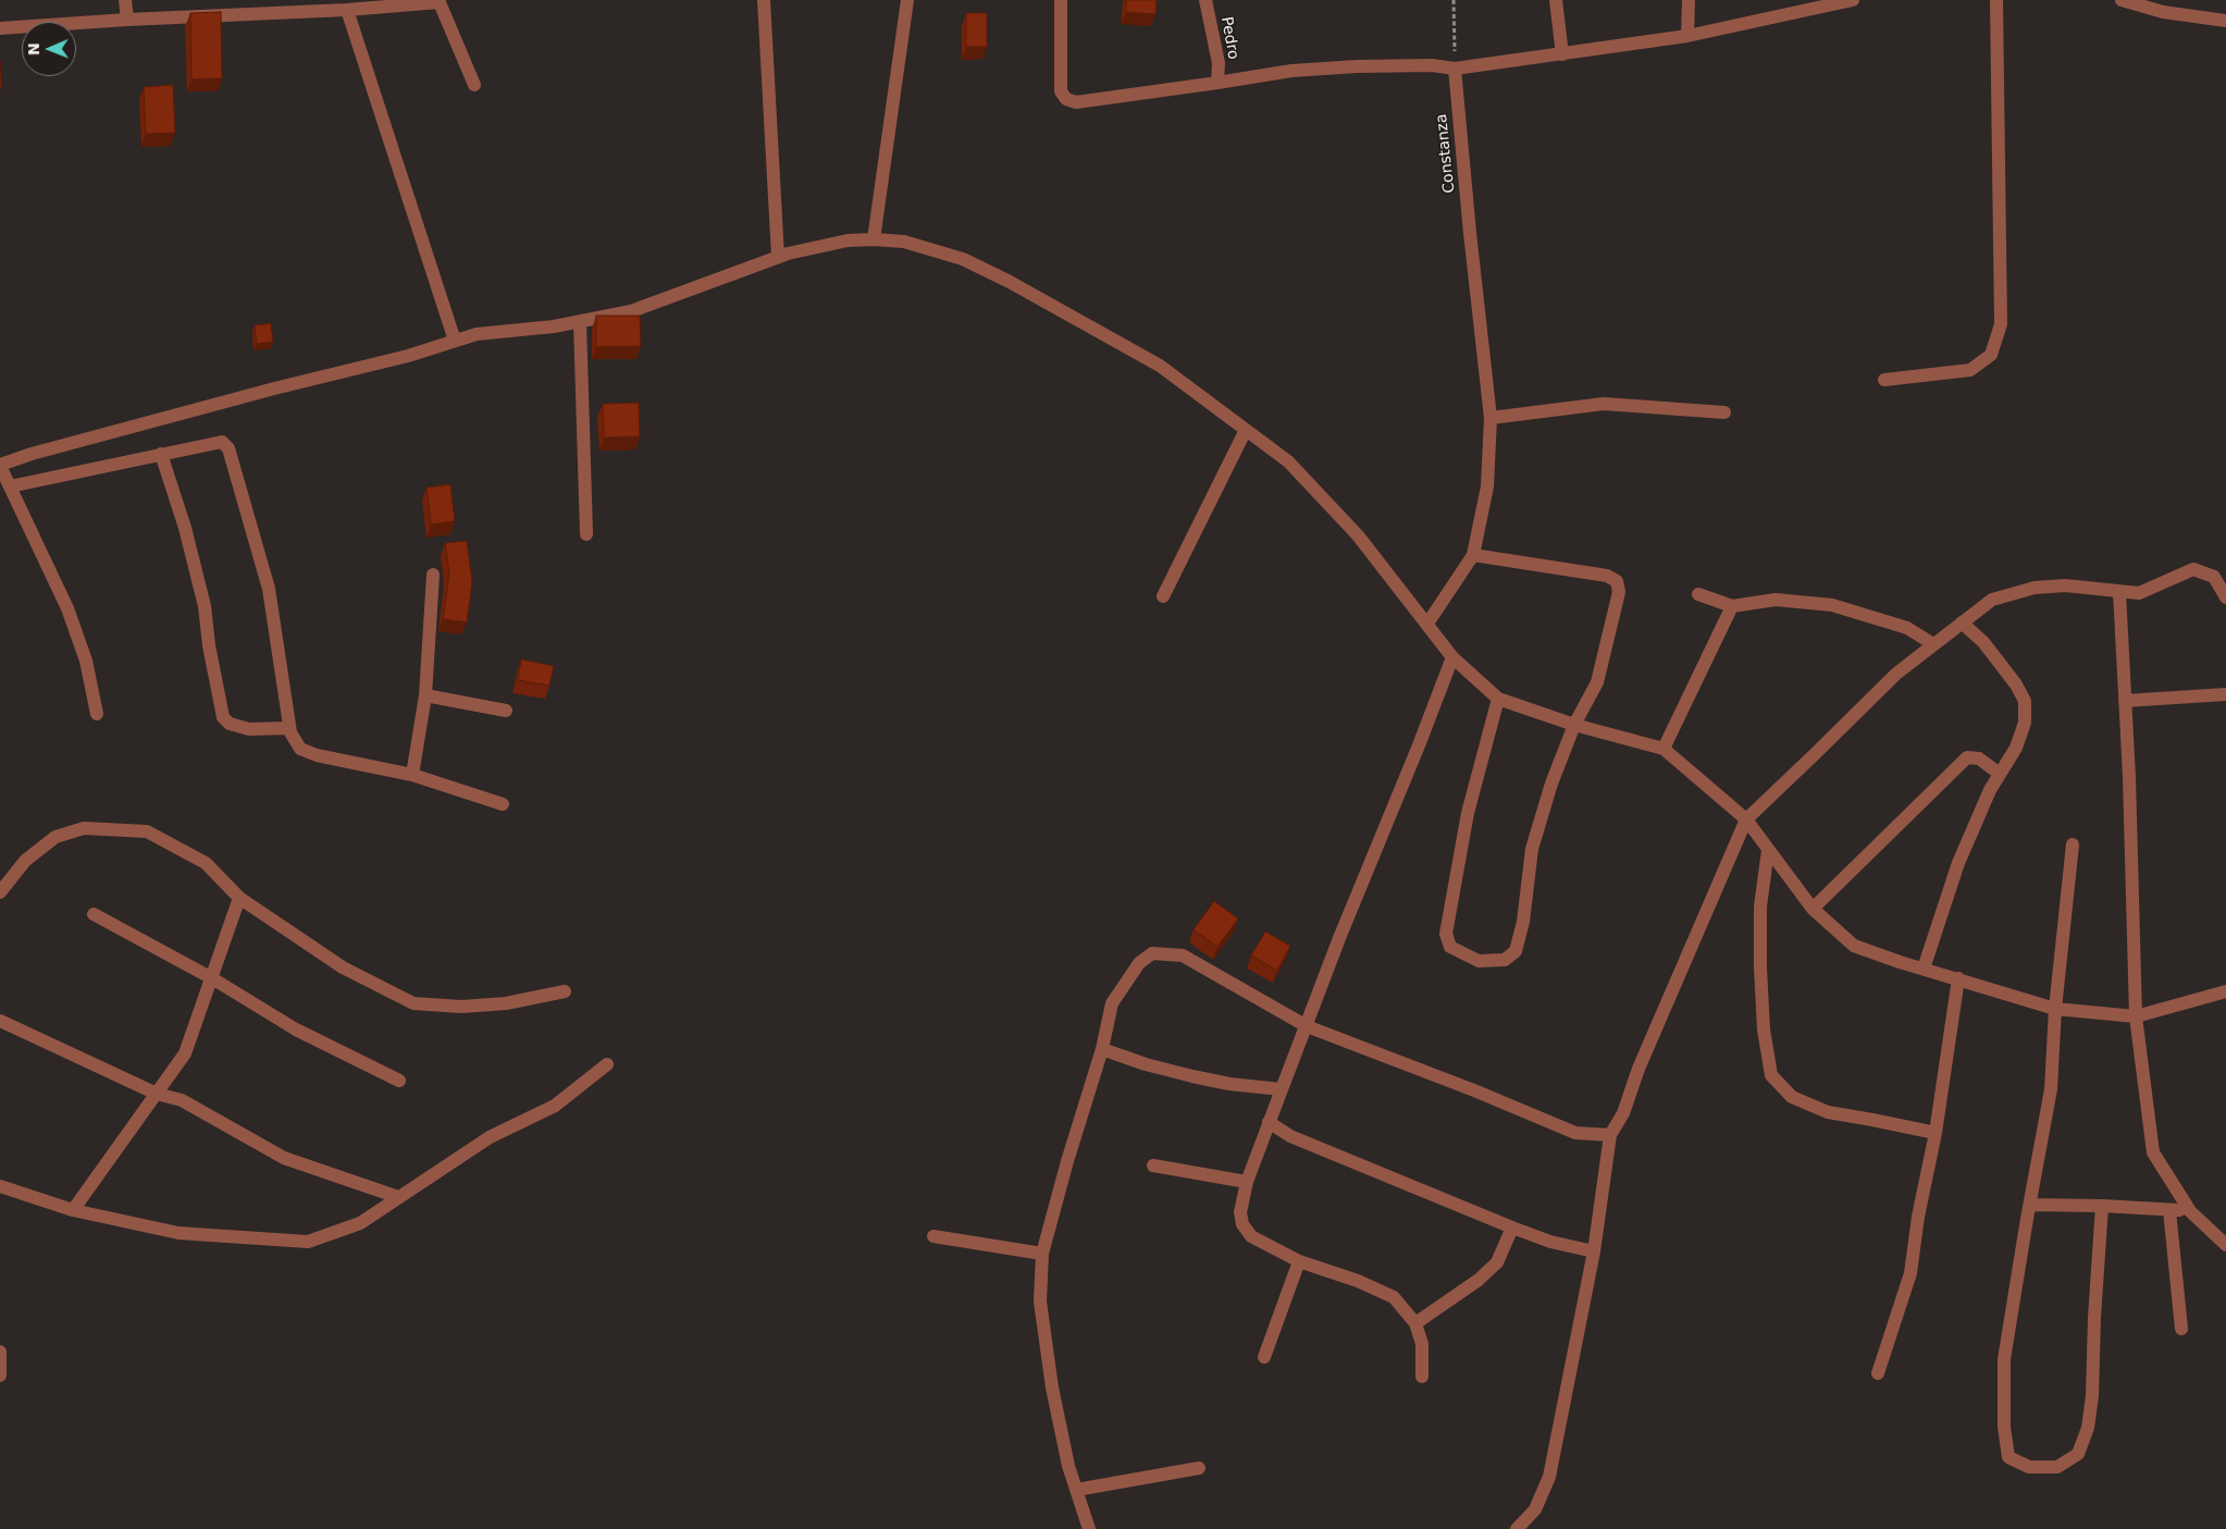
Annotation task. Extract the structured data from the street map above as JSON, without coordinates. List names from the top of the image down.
{
  "streets": {
    "street": ["Pedro", "Constanza"]
  },
  "north": "left"
}
